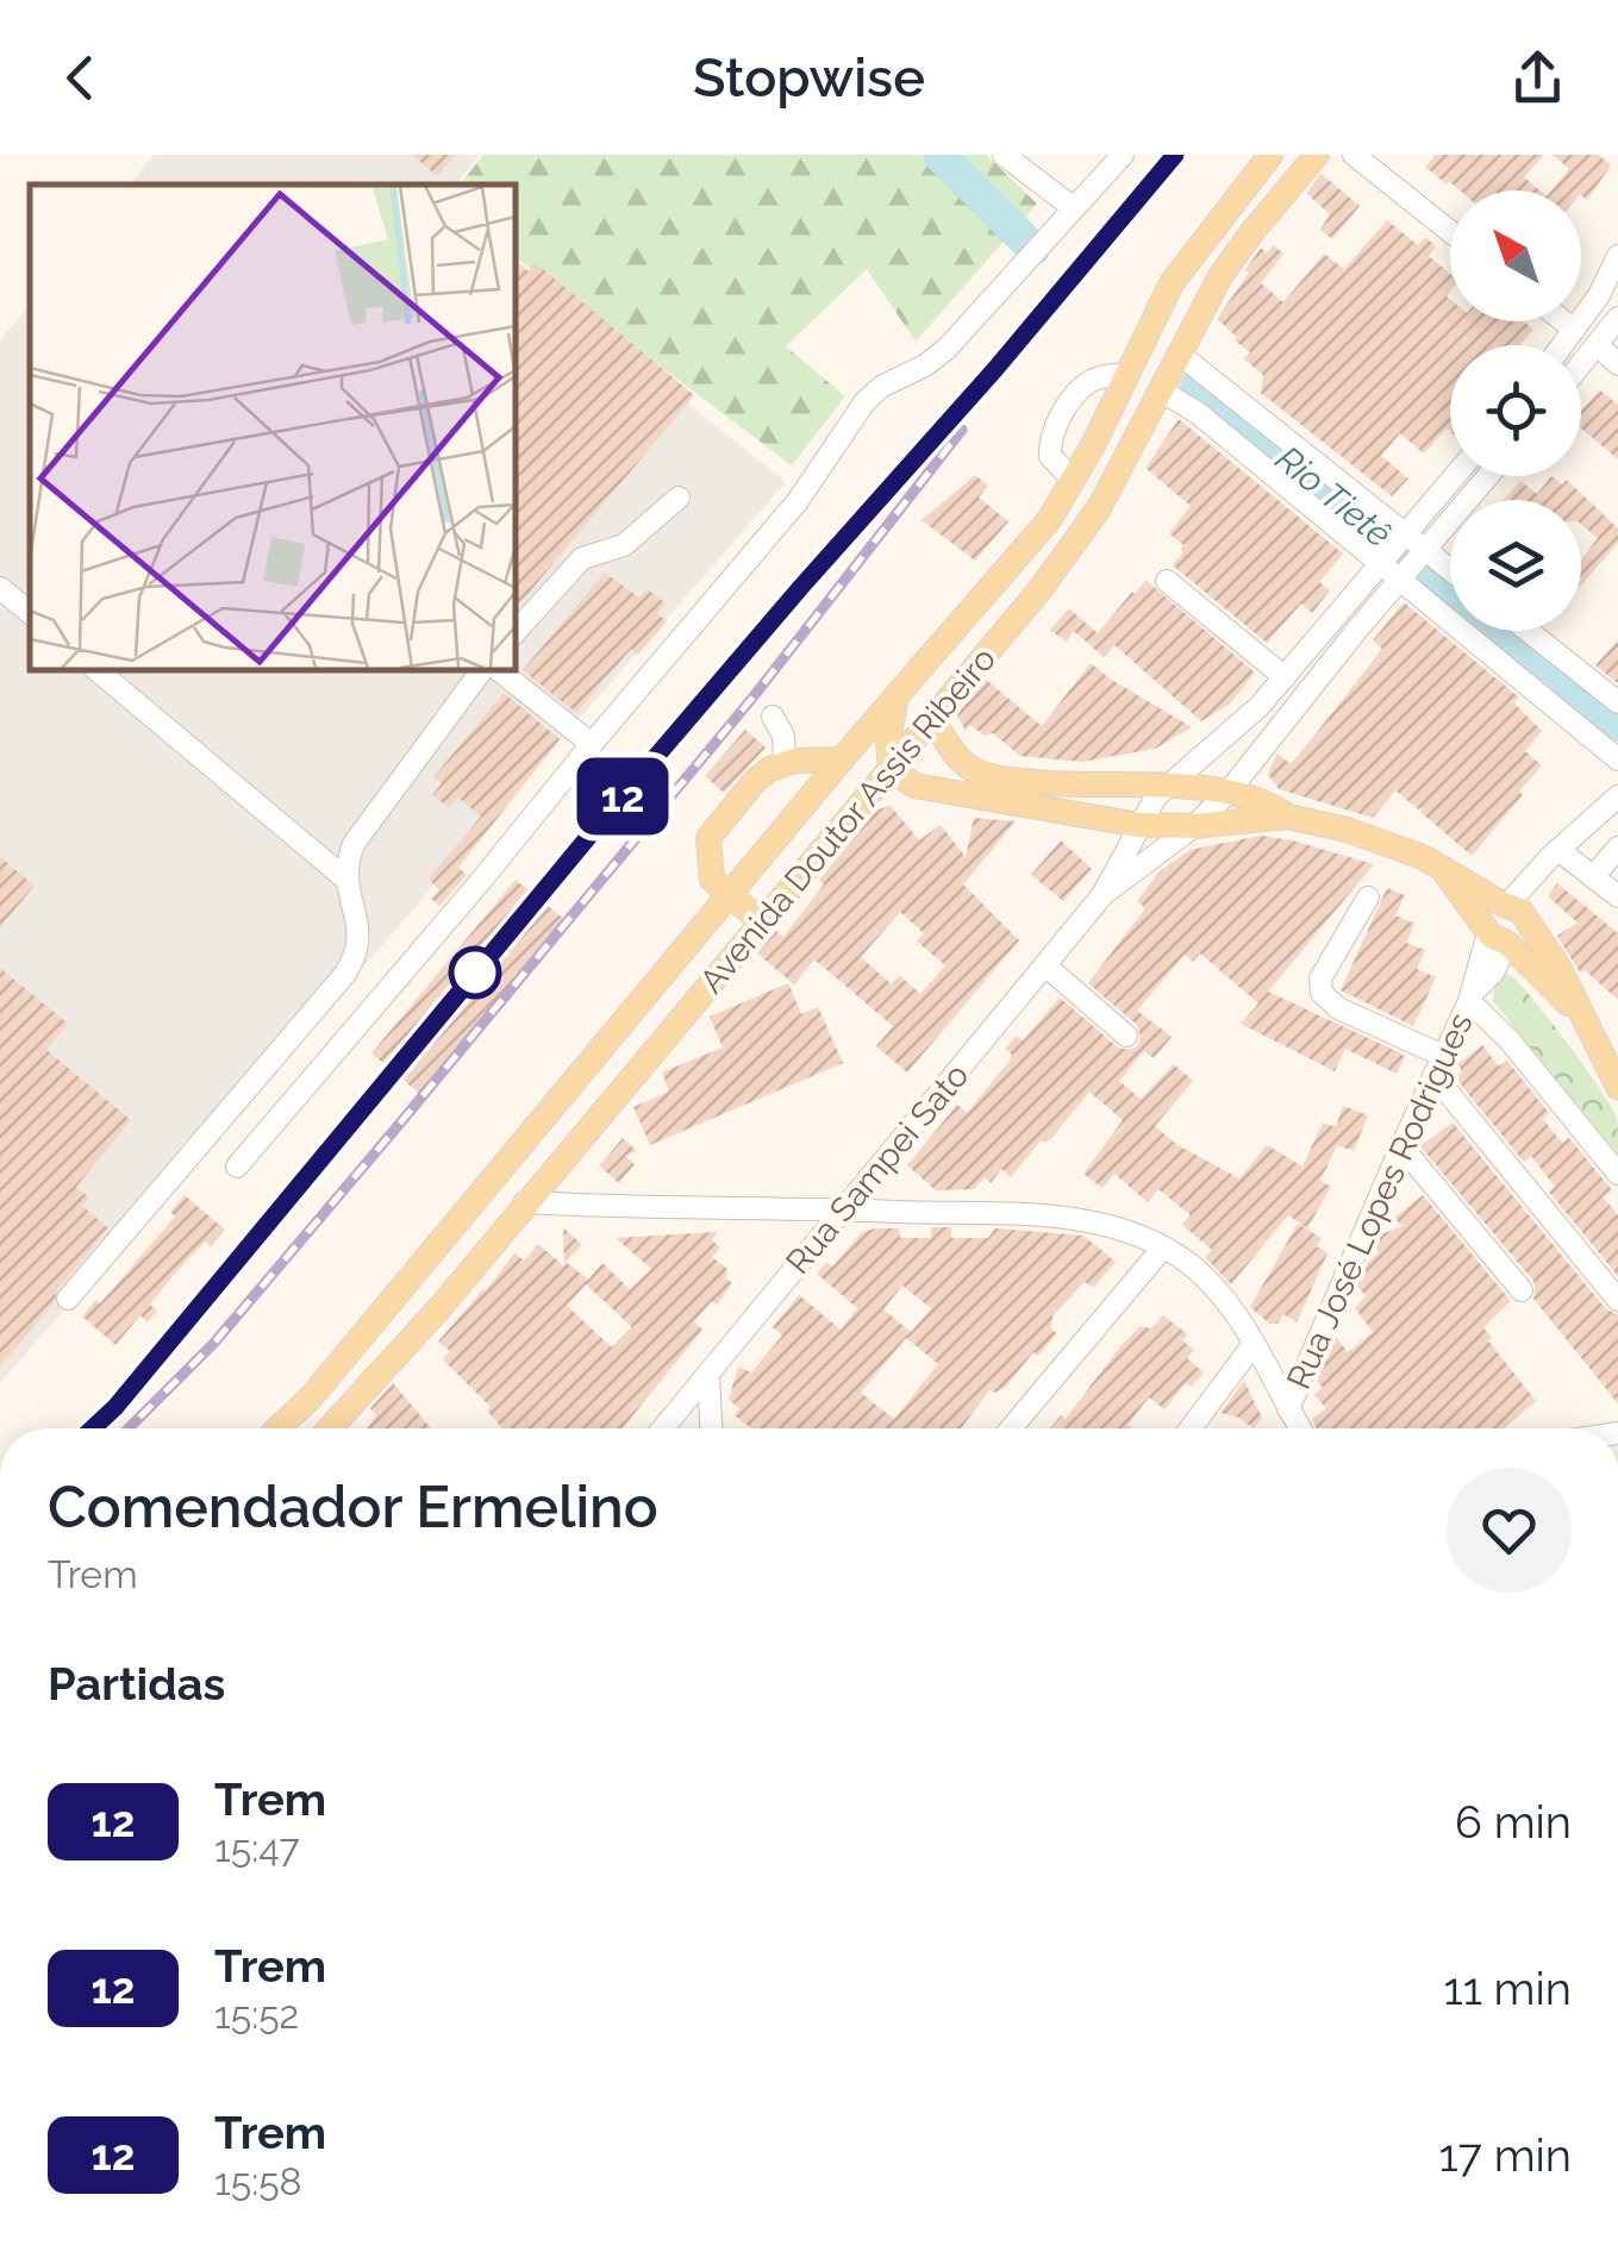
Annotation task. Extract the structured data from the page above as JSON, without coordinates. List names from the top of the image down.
{
  "streets": {
    "main road": ["Avenida Doutor Assis Ribeiro"],
    "street": ["Rua Sampei Sato", "Rua José Lopes Rodrigues"]
  },
  "water": ["Rio Tietê"],
  "north": "top left",
  "page": {
    "header": "Stopwise",
    "on_map": "12",
    "heading": [
      ["Comendador Ermelino", "Trem"],
      "Partidas"
    ],
    "list": [
      {
        "mark": "12",
        "name": "Trem",
        "note": "15:47",
        "value": "6 min"
      },
      {
        "mark": "12",
        "name": "Trem",
        "note": "15:52",
        "value": "11 min"
      },
      {
        "mark": "12",
        "name": "Trem",
        "note": "15:58",
        "value": "17 min"
      }
    ]
  }
}
